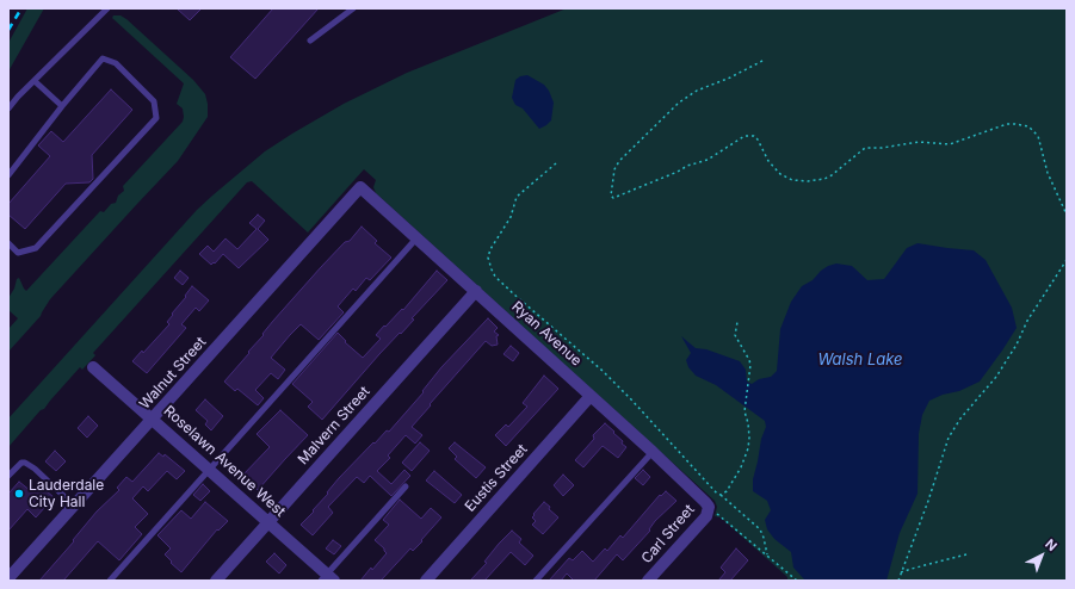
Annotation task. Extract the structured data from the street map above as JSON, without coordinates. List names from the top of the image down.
{
  "streets": {
    "street": [
      "Ryan Avenue",
      "Walnut Street",
      "Malvern Street",
      "Roselawn Avenue West",
      "Eustis Street",
      "Carl Street"
    ]
  },
  "crossings": [
    ["Ryan Avenue", "Walnut Street"],
    ["Ryan Avenue", "Malvern Street"],
    ["Ryan Avenue", "Eustis Street"],
    ["Ryan Avenue", "Carl Street"],
    ["Walnut Street", "Roselawn Avenue West"],
    ["Malvern Street", "Roselawn Avenue West"]
  ],
  "water": ["Walsh Lake"],
  "places": ["Lauderdale City Hall"],
  "north": "top right"
}
